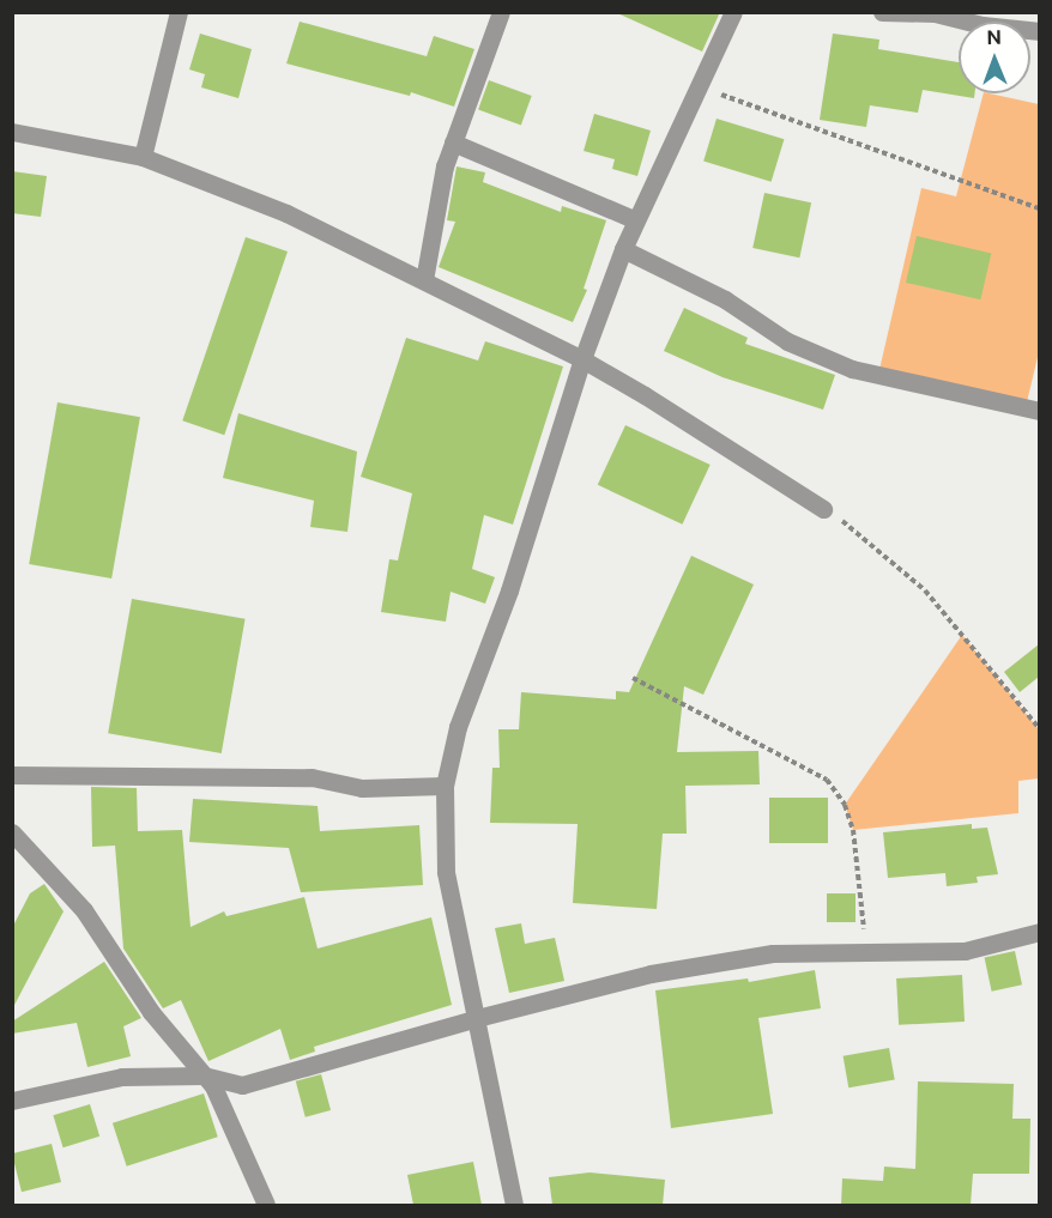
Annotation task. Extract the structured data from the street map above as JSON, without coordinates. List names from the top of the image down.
{
  "north": "top"
}
